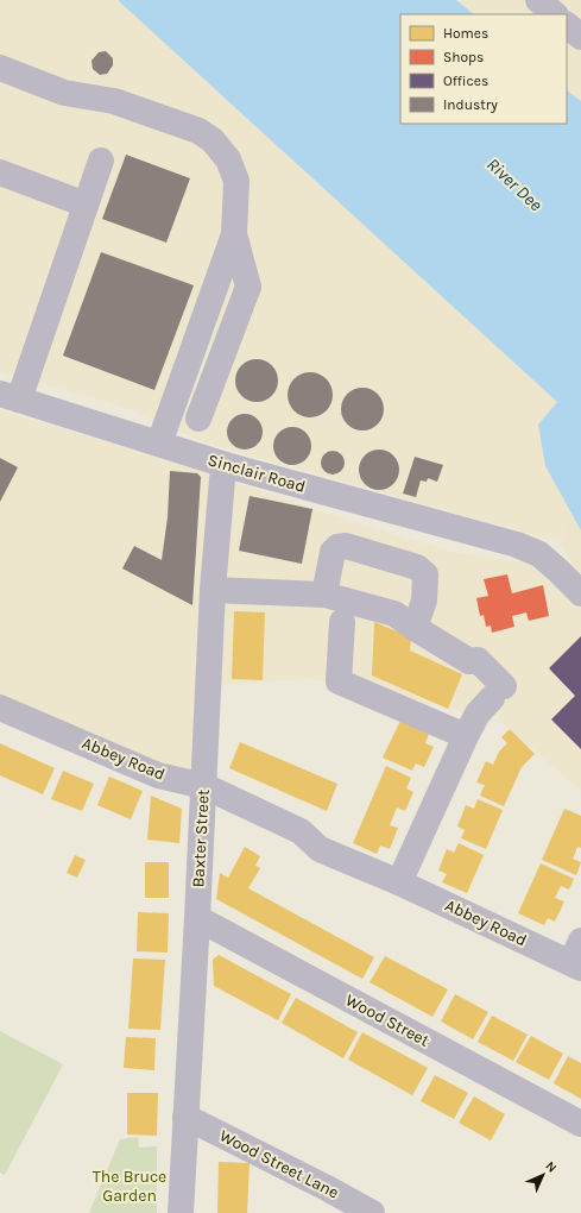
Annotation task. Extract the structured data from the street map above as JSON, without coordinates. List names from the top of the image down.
{
  "streets": {
    "street": [
      "Sinclair Road",
      "Abbey Road",
      "Baxter Street",
      "Wood Street",
      "Wood Street Lane"
    ]
  },
  "crossings": [
    ["Sinclair Road", "Baxter Street"],
    ["Abbey Road", "Baxter Street"],
    ["Baxter Street", "Wood Street"],
    ["Baxter Street", "Wood Street Lane"]
  ],
  "water": ["River Dee"],
  "parks": ["The Bruce Garden"],
  "legend": [
    "Homes",
    "Shops",
    "Offices",
    "Industry"
  ],
  "north": "top right"
}
